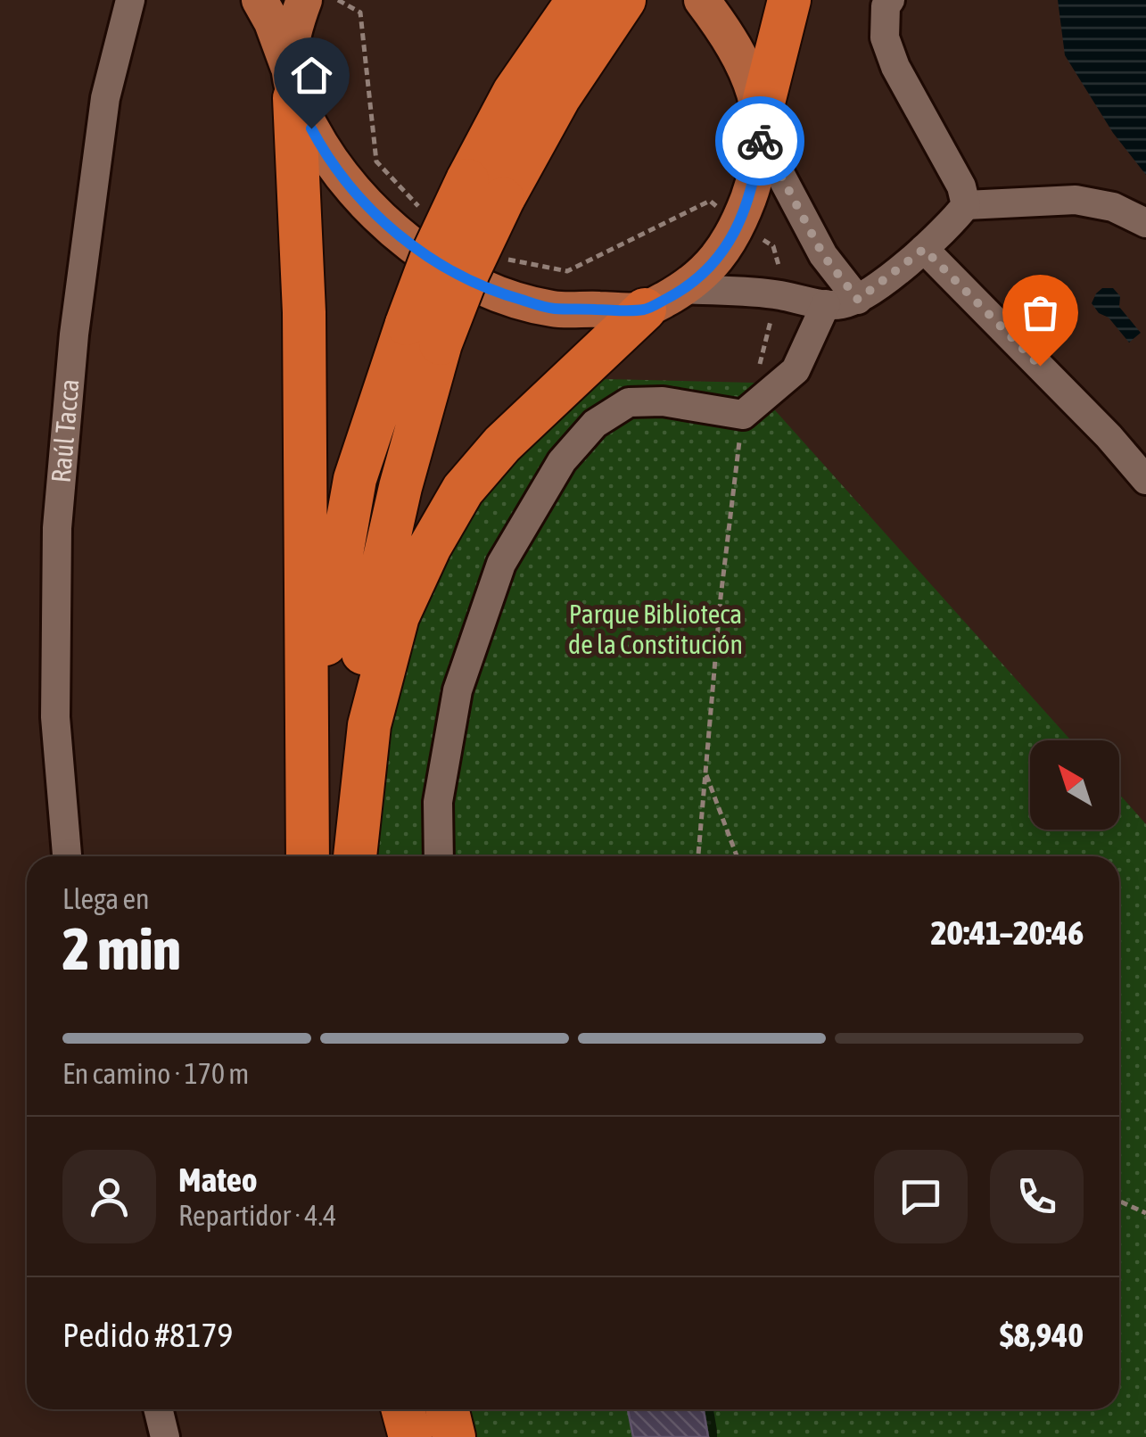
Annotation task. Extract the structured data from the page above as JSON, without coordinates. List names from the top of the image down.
{
  "streets": {
    "street": ["Raúl Tacca"]
  },
  "parks": ["Parque Biblioteca de la Constitución"],
  "north": "top left",
  "page": {
    "heading": ["2 min", "Llega en", "20:41–20:46"],
    "panel": [
      "Mateo",
      "Repartidor · 4.4",
      "Pedido #8179",
      "$8,940"
    ],
    "bar": "En camino · 170 m"
  }
}
